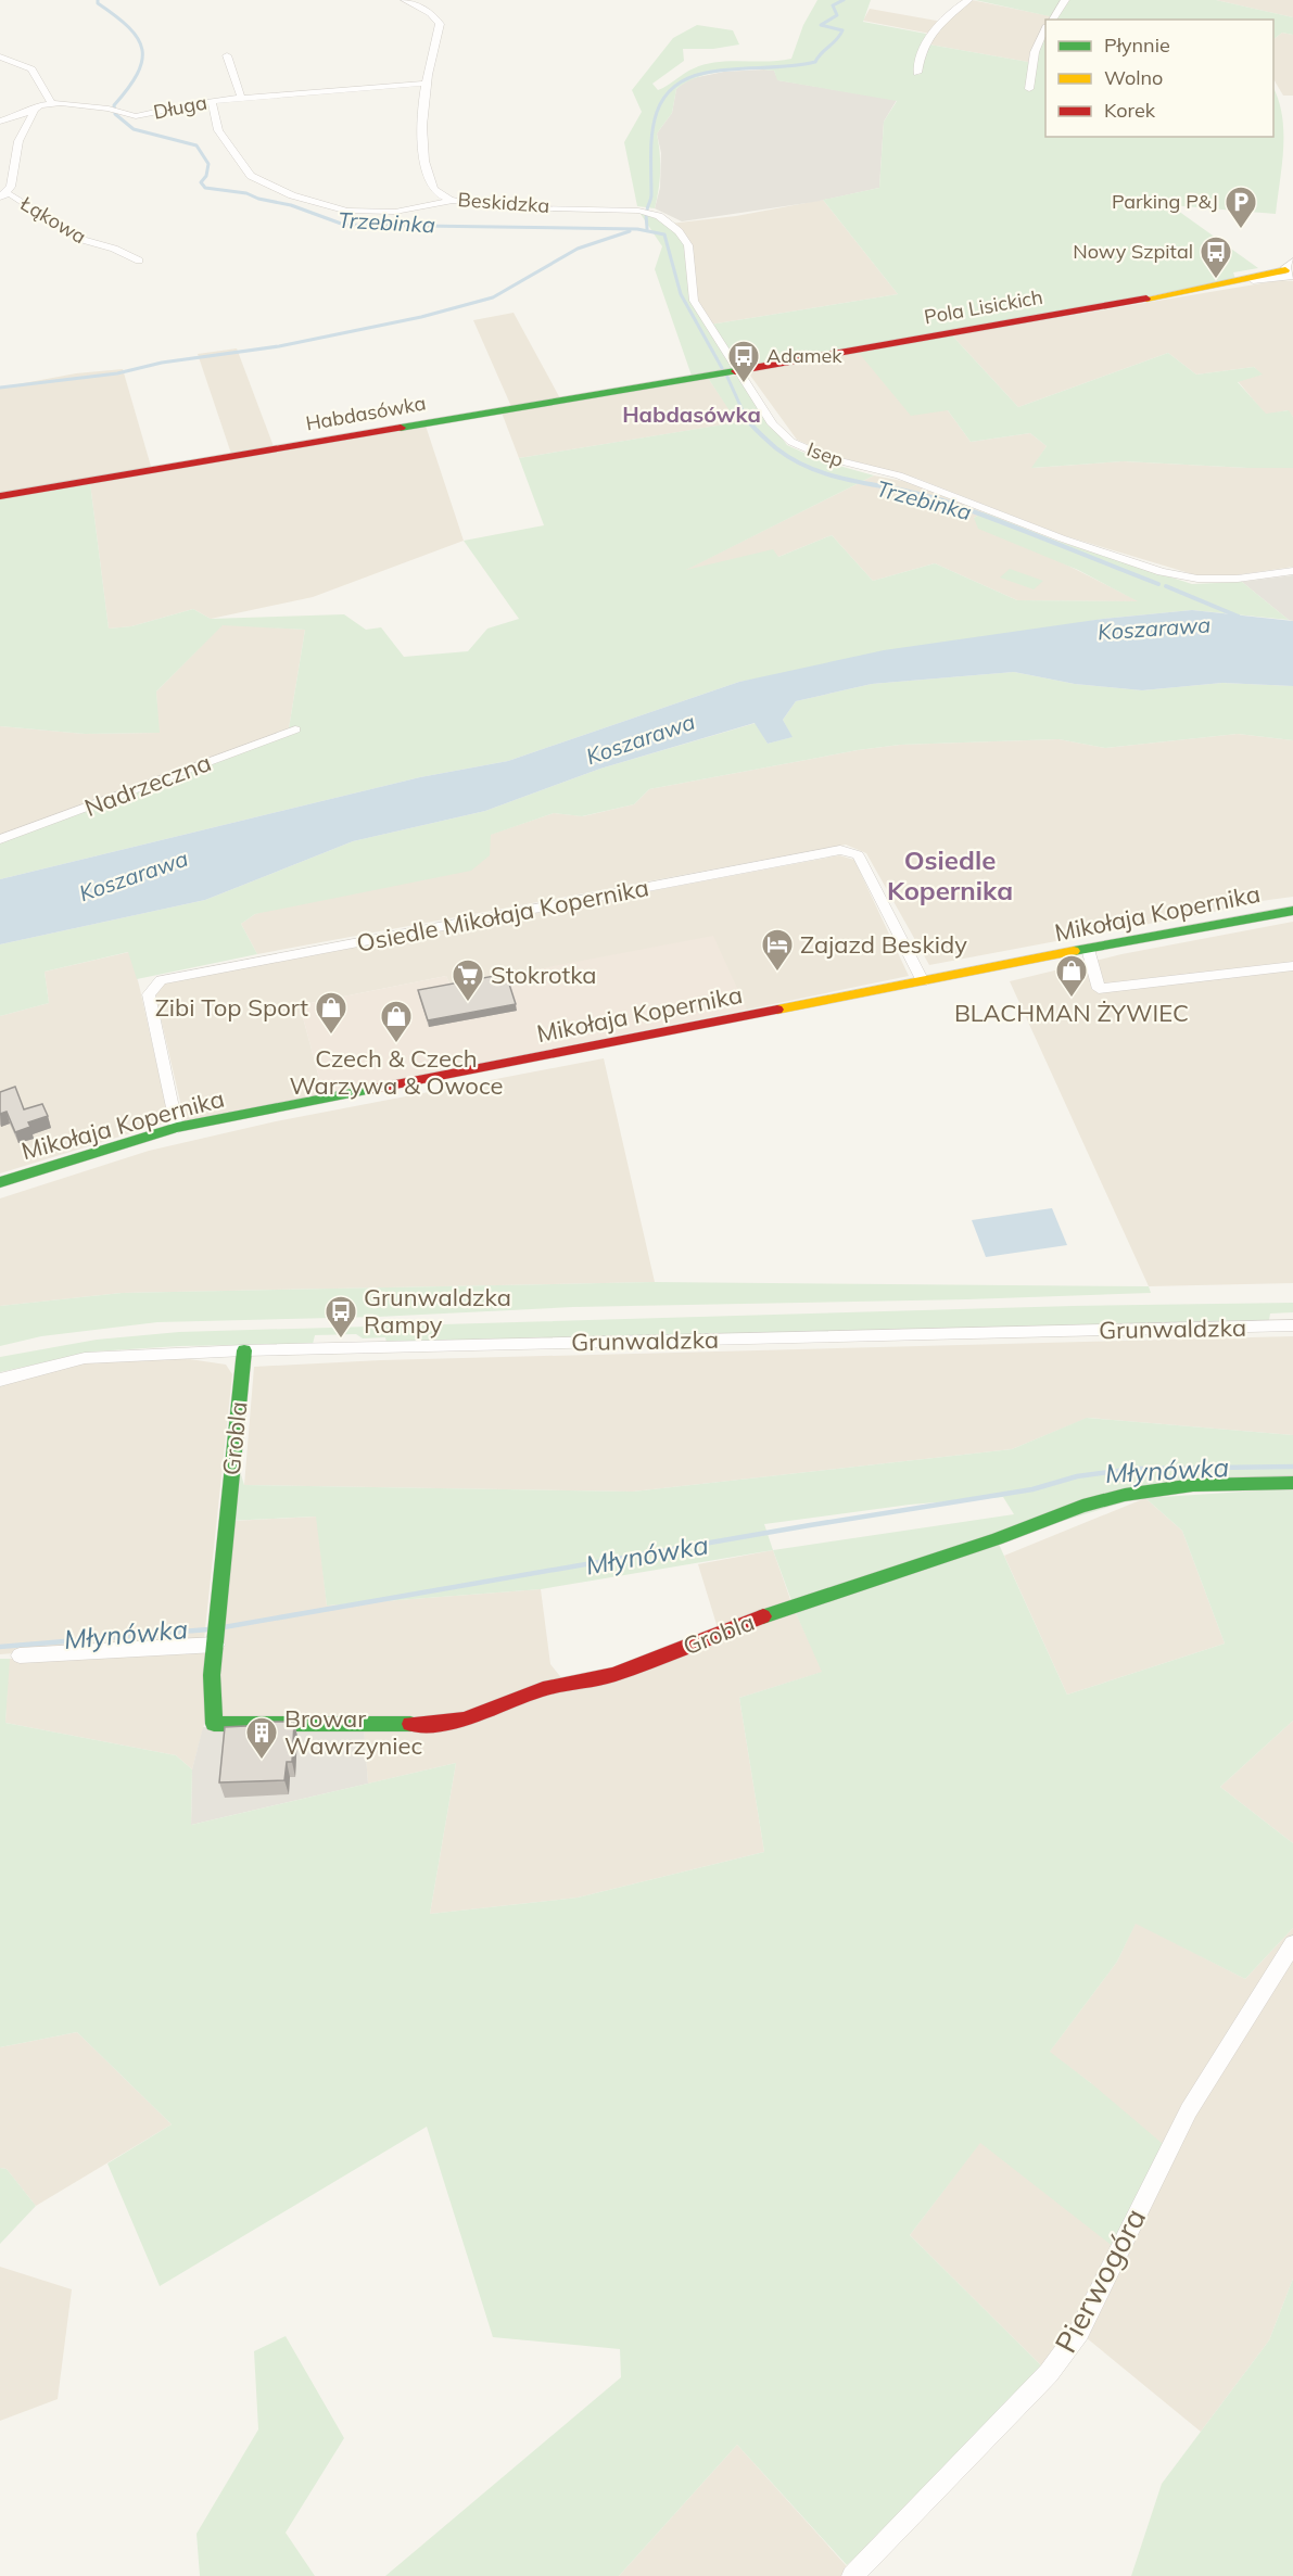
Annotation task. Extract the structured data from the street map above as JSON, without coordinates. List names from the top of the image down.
{
  "streets": {
    "street": [
      "Długa",
      "Beskidzka",
      "Łąkowa",
      "Pola Lisickich",
      "Habdasówka",
      "Isep",
      "Nadrzeczna",
      "Mikołaja Kopernika",
      "Osiedle Mikołaja Kopernika",
      "Grunwaldzka",
      "Grobla",
      "Pierwogóra"
    ]
  },
  "crossings": [
    ["Długa", "Beskidzka"],
    ["Beskidzka", "Isep"],
    ["Pola Lisickich", "Habdasówka"],
    ["Pola Lisickich", "Isep"],
    ["Habdasówka", "Isep"],
    ["Mikołaja Kopernika", "Osiedle Mikołaja Kopernika"],
    ["Grunwaldzka", "Grobla"]
  ],
  "districts": ["Habdasówka", "Osiedle Kopernika"],
  "water": ["Trzebinka", "Koszarawa", "Młynówka"],
  "places": {
    "parking": ["Parking P&J"],
    "bus stop": ["Nowy Szpital", "Adamek", "Grunwaldzka Rampy"],
    "hotel": ["Zajazd Beskidy"],
    "shop": ["BLACHMAN ŻYWIEC", "Zibi Top Sport", "Czech & Czech Warzywa & Owoce"],
    "supermarket": ["Stokrotka"],
    "building": ["Browar Wawrzyniec"]
  },
  "legend": ["Płynnie", "Wolno", "Korek"]
}
